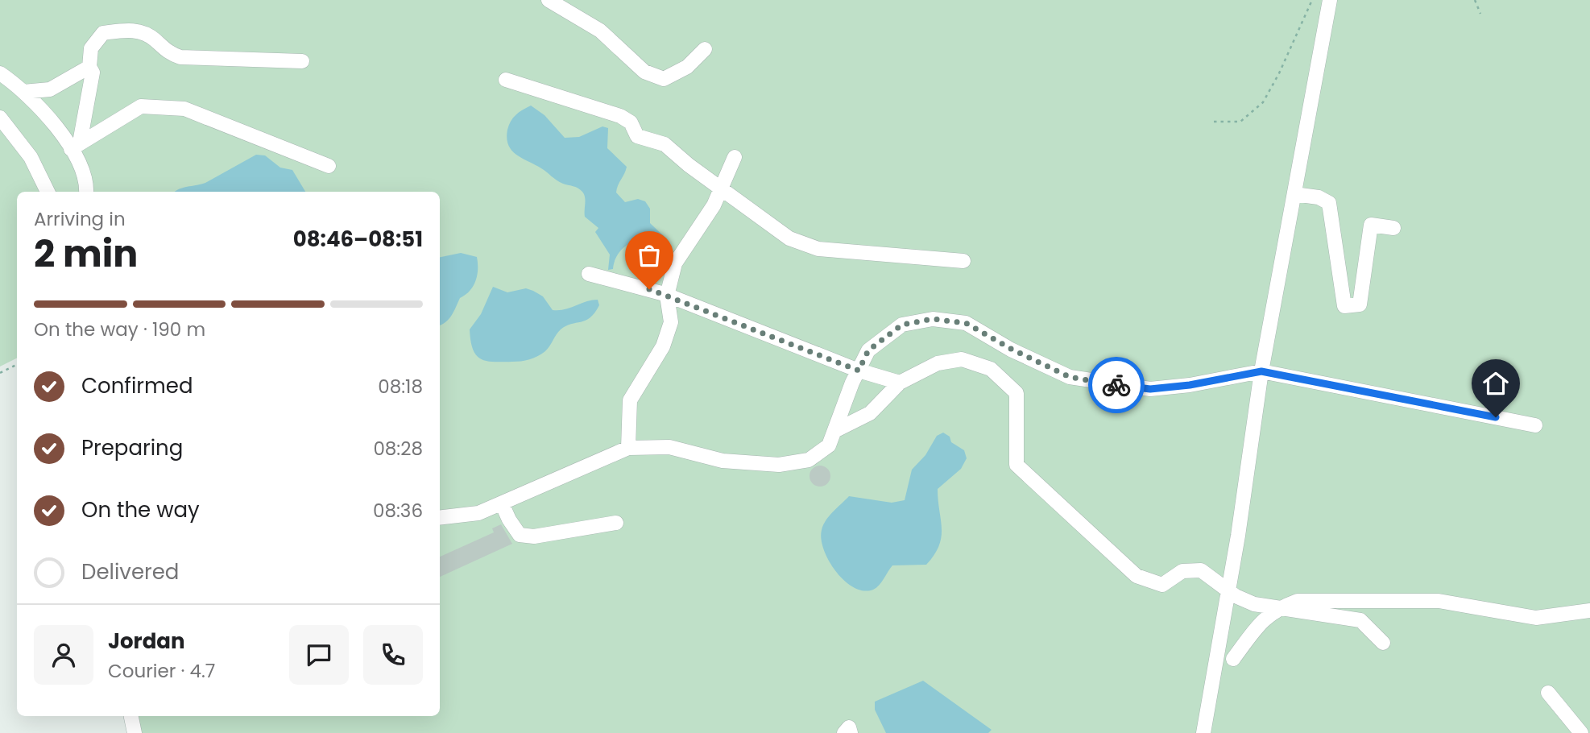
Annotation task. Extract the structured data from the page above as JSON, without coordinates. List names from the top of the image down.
{
  "page": {
    "heading": ["2 min", "Arriving in", "08:46–08:51"],
    "panel": ["Jordan", "Courier · 4.7"],
    "bar": "On the way · 190 m",
    "list": [
      ["Confirmed", "08:18"],
      ["Preparing", "08:28"],
      ["On the way", "08:36"],
      "Delivered"
    ]
  }
}
